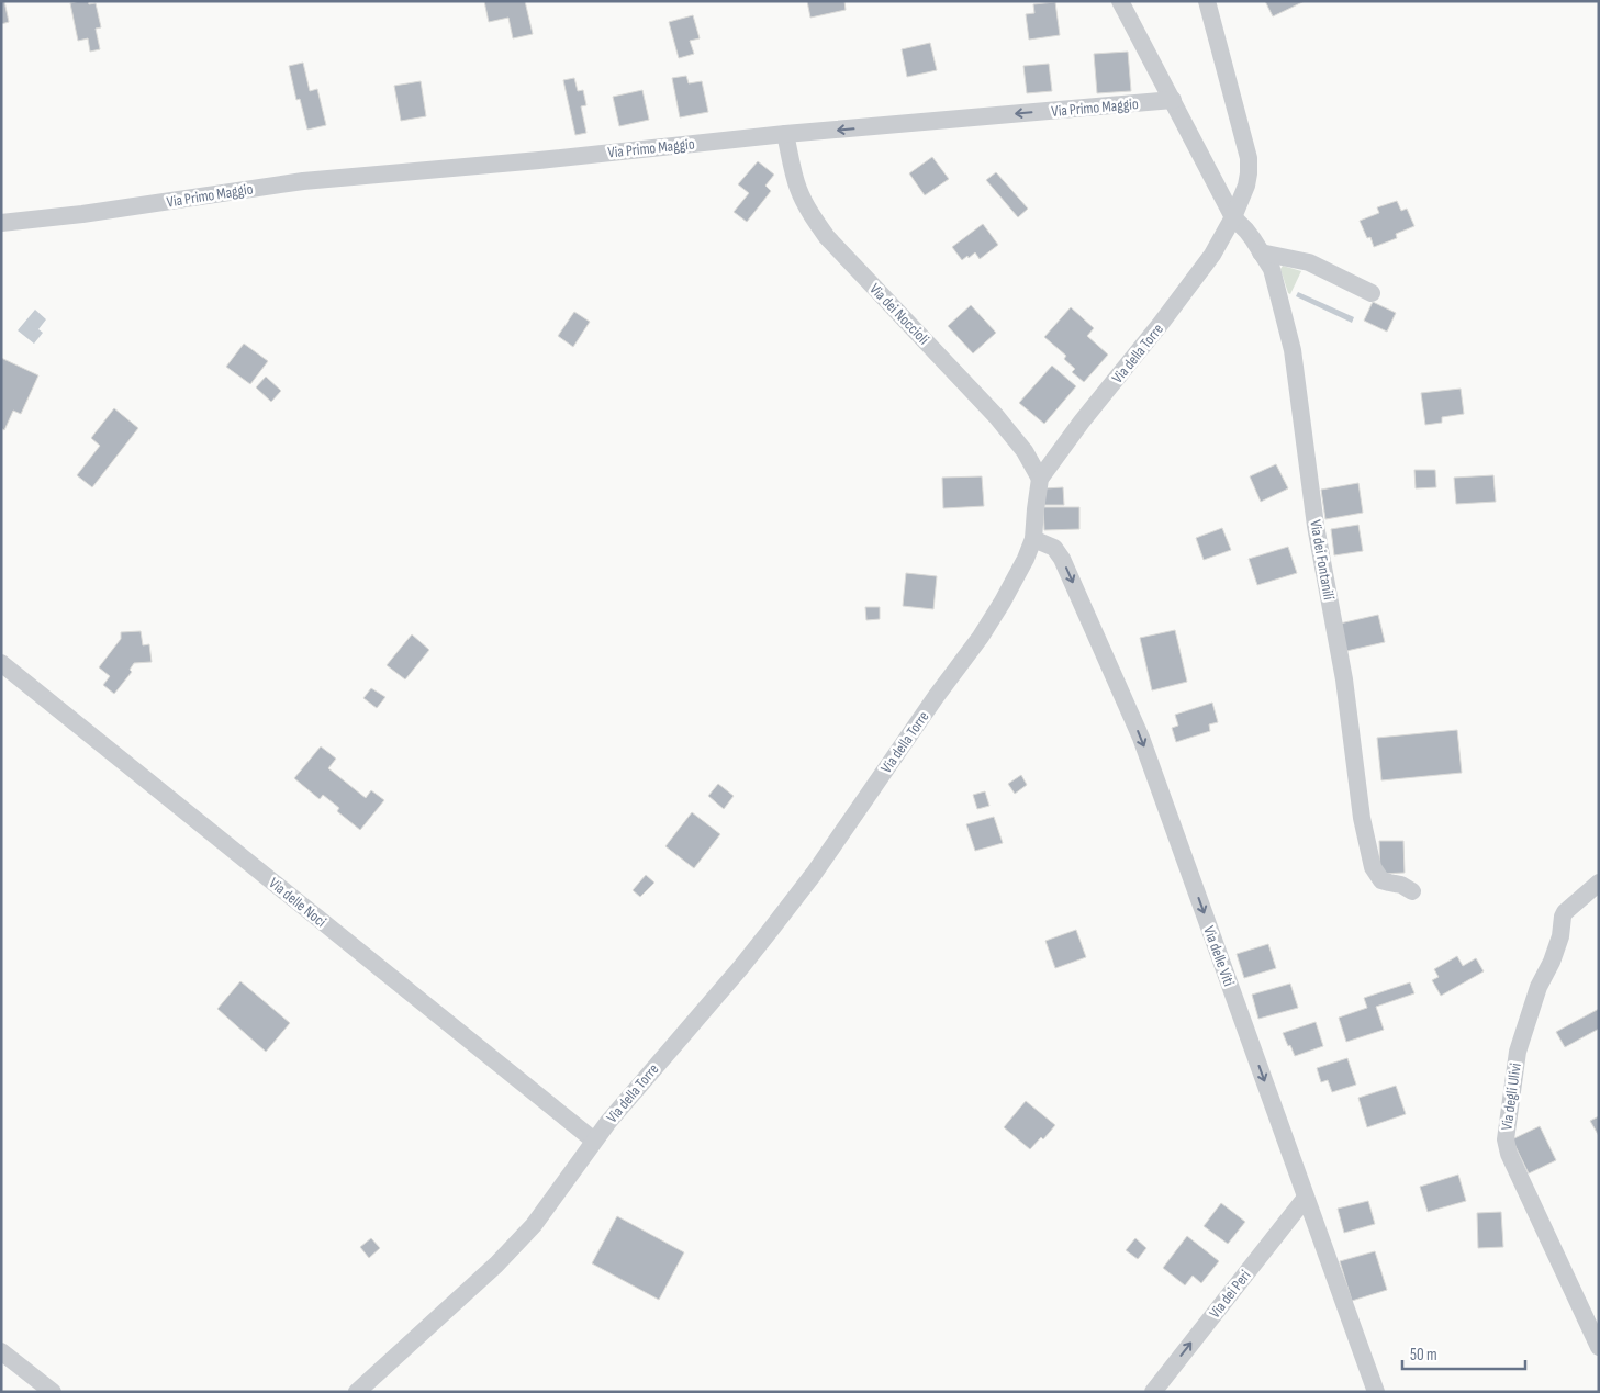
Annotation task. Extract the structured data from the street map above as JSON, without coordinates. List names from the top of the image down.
{
  "streets": {
    "street": [
      "Via Primo Maggio",
      "Via dei Noccioli",
      "Via della Torre",
      "Via dei Fontanili",
      "Via delle Noci",
      "Via delle Viti",
      "Via degli Ulivi",
      "Via dei Peri"
    ]
  },
  "crossings": [
    ["Via Primo Maggio", "Via dei Noccioli"],
    ["Via dei Noccioli", "Via della Torre"],
    ["Via della Torre", "Via dei Fontanili"],
    ["Via della Torre", "Via delle Noci"],
    ["Via della Torre", "Via delle Viti"],
    ["Via delle Viti", "Via dei Peri"]
  ],
  "one_way": ["Via delle Viti", "Via dei Peri"],
  "scale_bar": "50 m"
}
